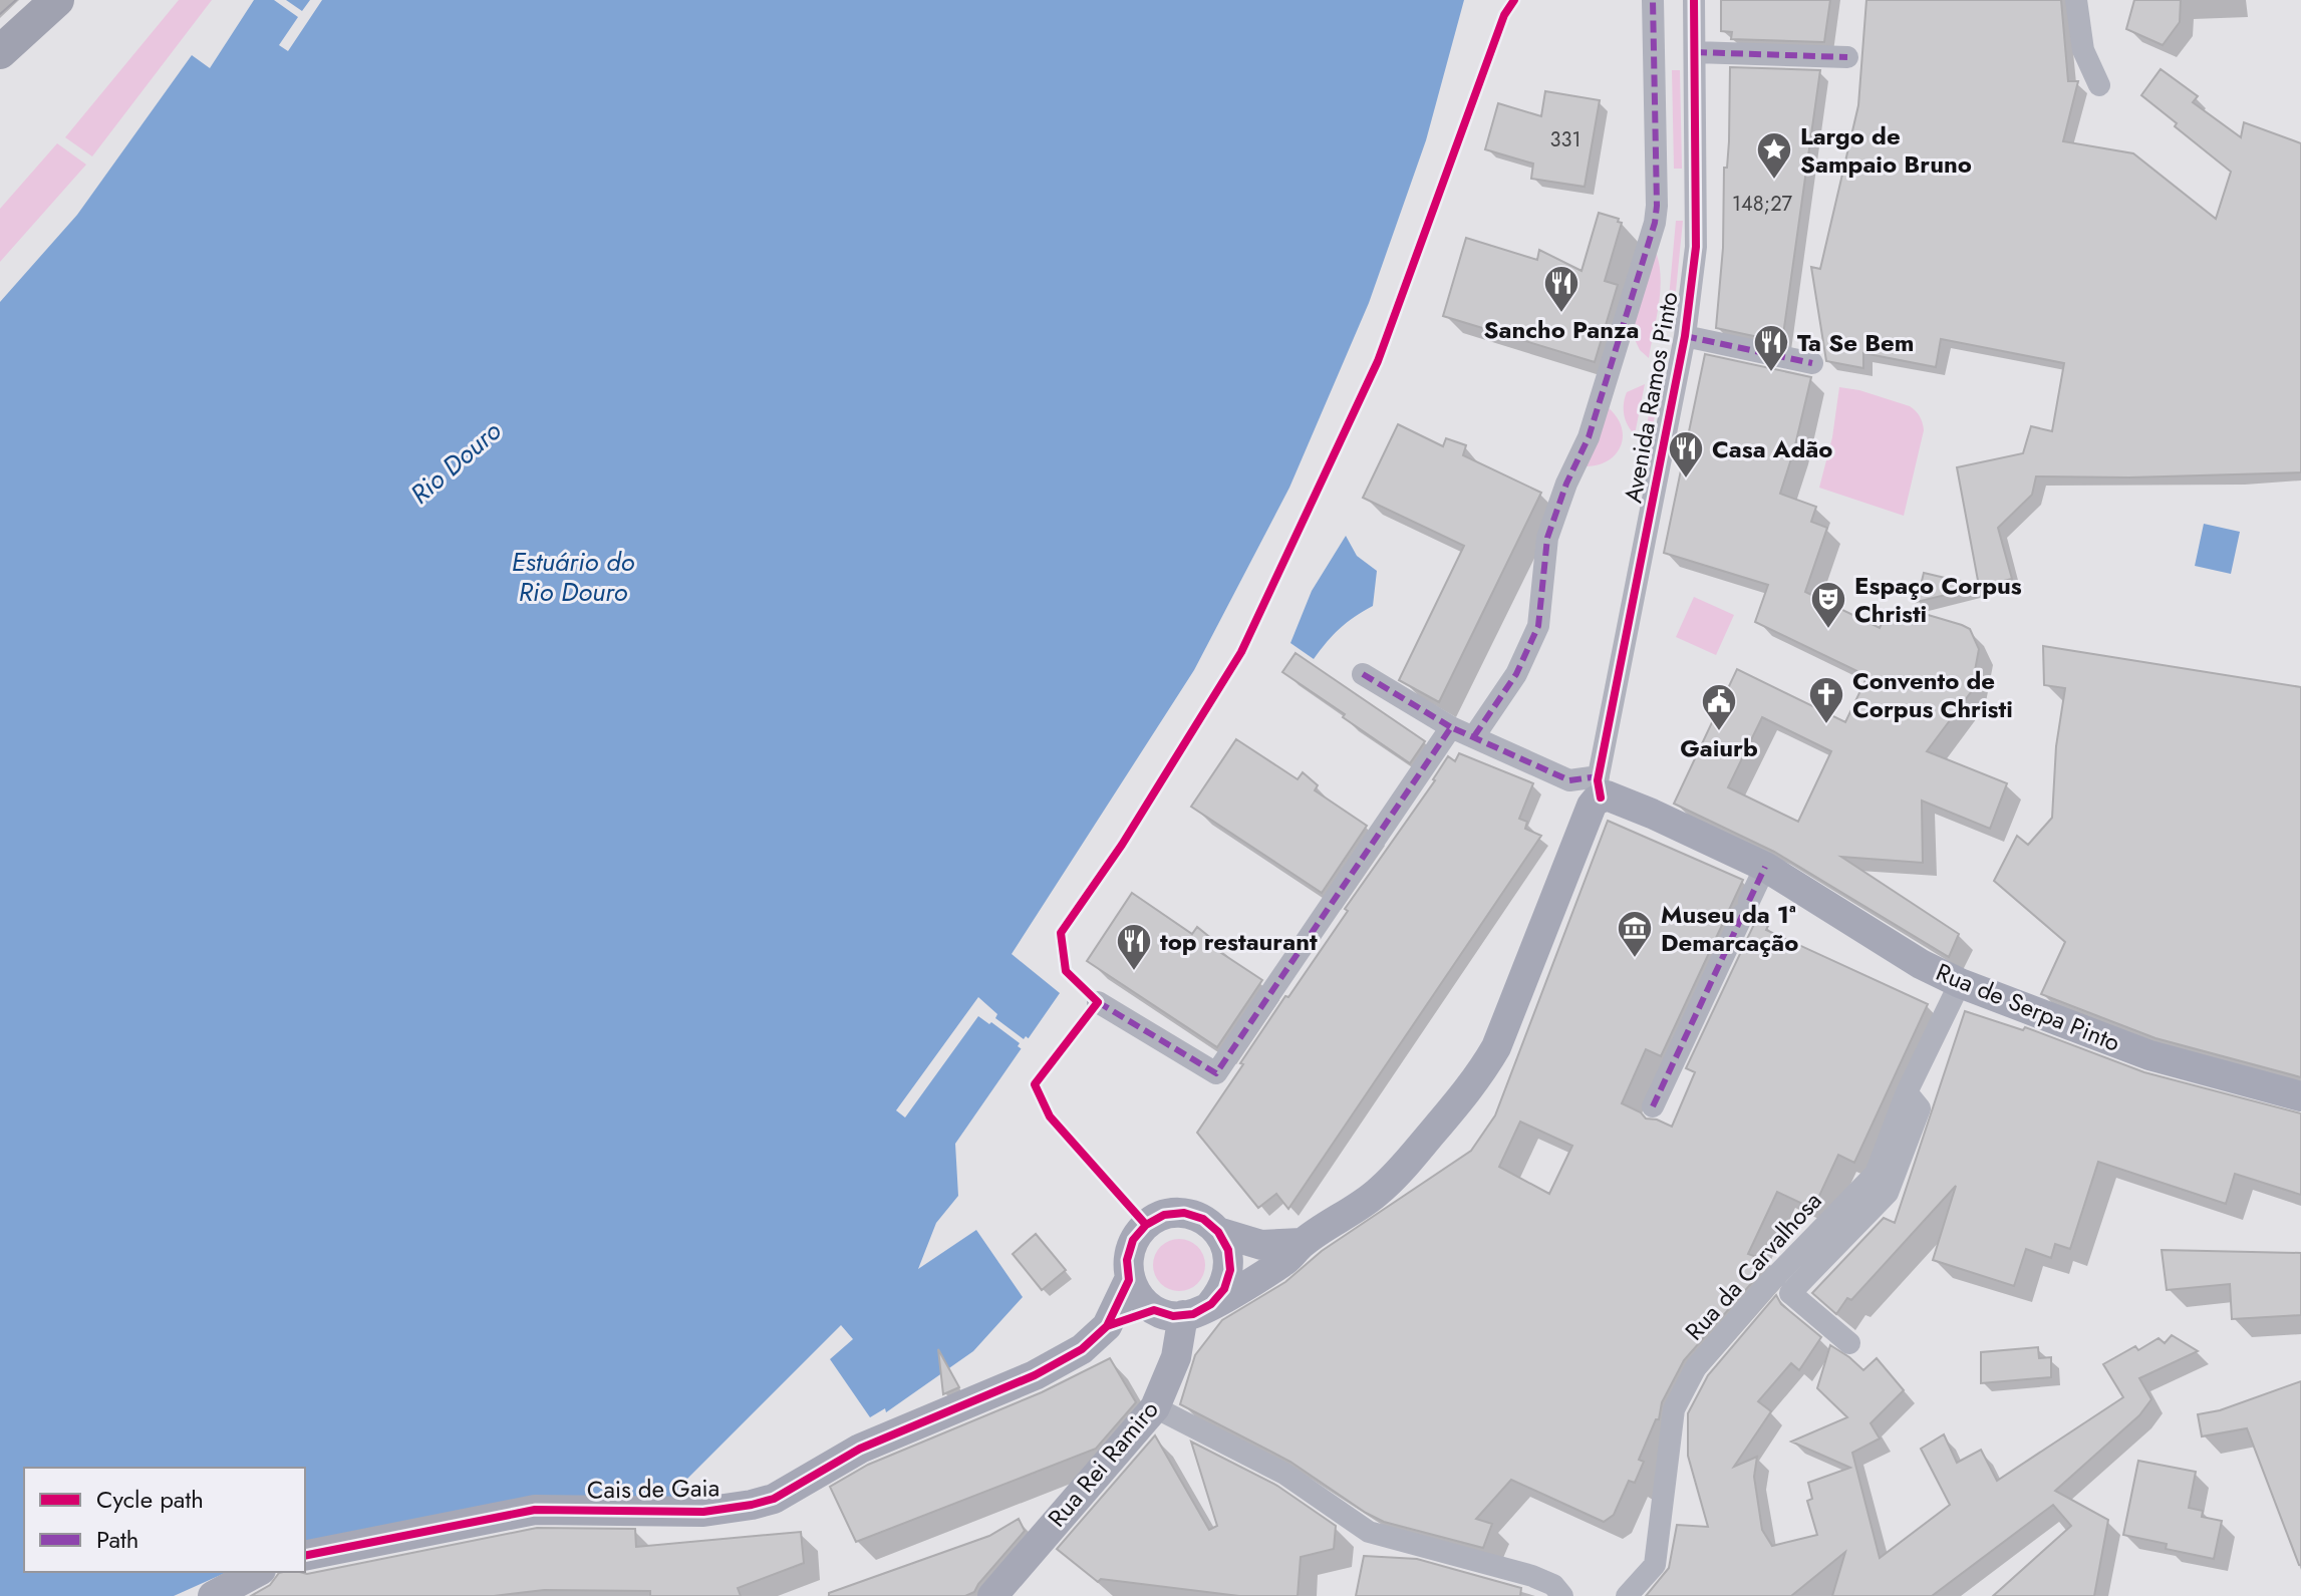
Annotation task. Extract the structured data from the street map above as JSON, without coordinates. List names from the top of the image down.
{
  "streets": {
    "street": [
      "Avenida Ramos Pinto",
      "Rua de Serpa Pinto",
      "Rua da Carvalhosa",
      "Rua Rei Ramiro",
      "Cais de Gaia"
    ]
  },
  "crossings": [
    ["Avenida Ramos Pinto", "Rua de Serpa Pinto"],
    ["Avenida Ramos Pinto", "Rua Rei Ramiro"],
    ["Avenida Ramos Pinto", "Cais de Gaia"],
    ["Rua de Serpa Pinto", "Rua da Carvalhosa"],
    ["Rua Rei Ramiro", "Cais de Gaia"]
  ],
  "water": ["Rio Douro", "Estuário do Rio Douro"],
  "places": {
    "place": ["Largo de Sampaio Bruno"],
    "restaurant": [
      "Sancho Panza",
      "Ta Se Bem",
      "Casa Adão",
      "top restaurant"
    ],
    "theatre": ["Espaço Corpus Christi"],
    "church": ["Convento de Corpus Christi"],
    "public building": ["Gaiurb"],
    "museum": ["Museu da 1ª Demarcação"]
  },
  "house_numbers": ["331", "148;27"],
  "legend": ["Cycle path", "Path"]
}
